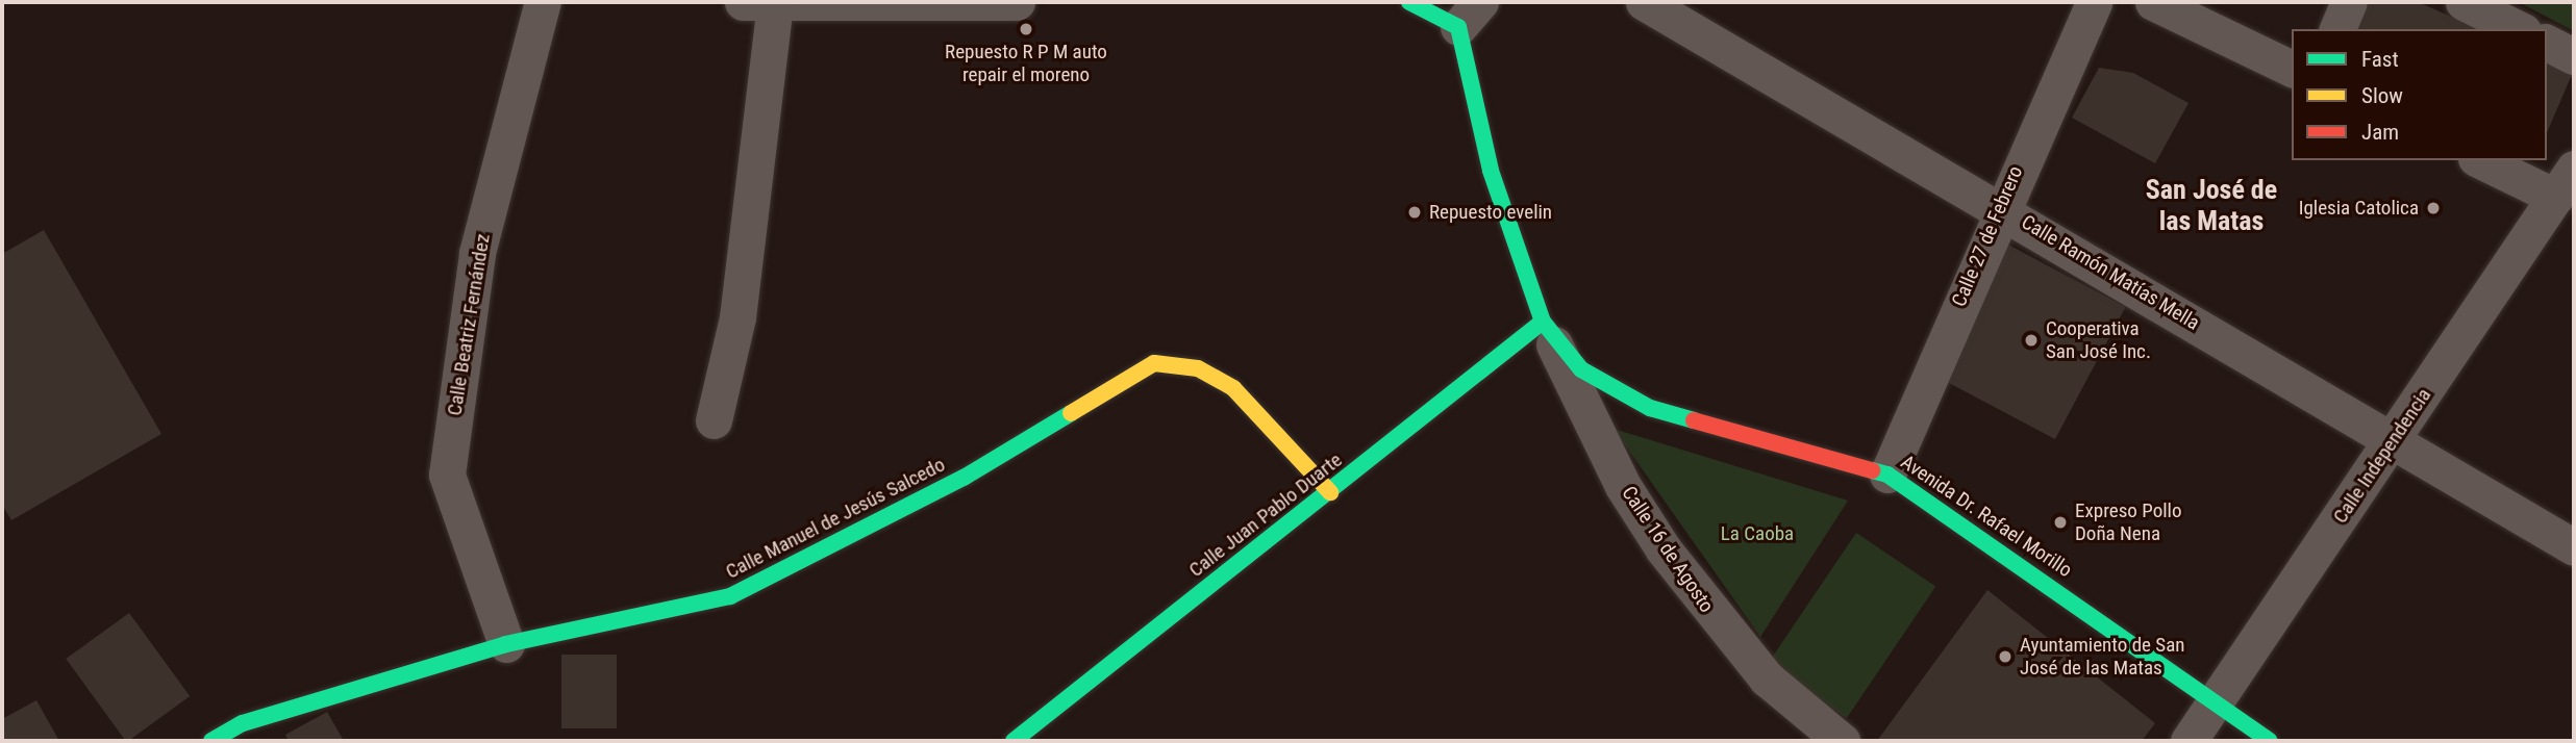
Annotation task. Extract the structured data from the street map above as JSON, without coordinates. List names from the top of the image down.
{
  "streets": {
    "street": [
      "Calle 27 de Febrero",
      "Calle Ramón Matías Mella",
      "Calle Beatriz Fernández",
      "Calle Independencia",
      "Calle Juan Pablo Duarte",
      "Avenida Dr. Rafael Morillo",
      "Calle Manuel de Jesús Salcedo",
      "Calle 16 de Agosto"
    ]
  },
  "crossings": [
    ["Calle 27 de Febrero", "Calle Ramón Matías Mella"],
    ["Calle 27 de Febrero", "Avenida Dr. Rafael Morillo"],
    ["Calle Ramón Matías Mella", "Calle Independencia"],
    ["Calle Beatriz Fernández", "Calle Manuel de Jesús Salcedo"],
    ["Calle Independencia", "Avenida Dr. Rafael Morillo"],
    ["Calle Juan Pablo Duarte", "Avenida Dr. Rafael Morillo"],
    ["Calle Juan Pablo Duarte", "Calle Manuel de Jesús Salcedo"],
    ["Calle Juan Pablo Duarte", "Calle 16 de Agosto"],
    ["Avenida Dr. Rafael Morillo", "Calle 16 de Agosto"]
  ],
  "districts": ["San José de las Matas"],
  "parks": ["La Caoba"],
  "places": [
    "Repuesto R P M auto repair el moreno",
    "Iglesia Catolica",
    "Repuesto evelin",
    "Cooperativa San José Inc.",
    "Expreso Pollo Doña Nena",
    "Ayuntamiento de San José de las Matas"
  ],
  "legend": ["Fast", "Slow", "Jam"]
}
